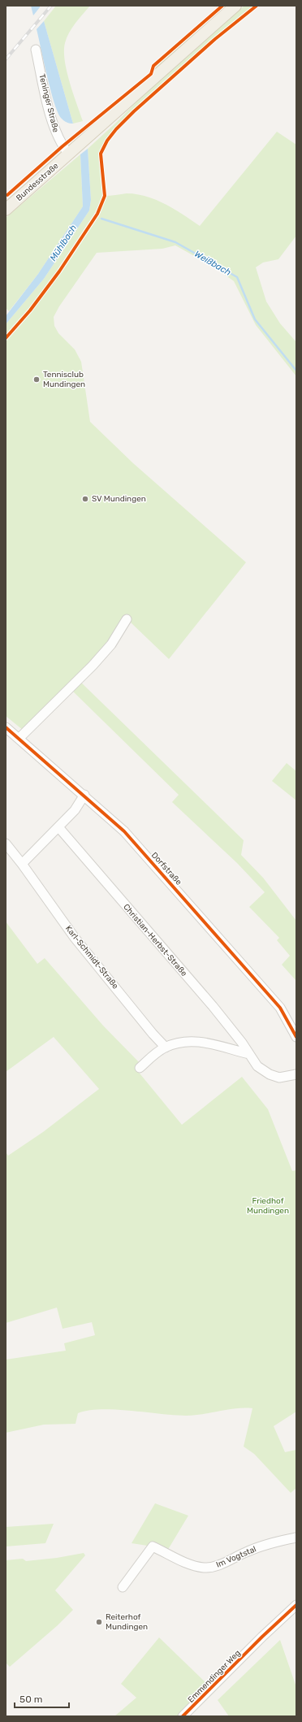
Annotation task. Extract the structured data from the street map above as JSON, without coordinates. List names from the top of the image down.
{
  "streets": {
    "main road": ["Bundesstraße"],
    "street": [
      "Teninger Straße",
      "Dorfstraße",
      "Christian-Herbst-Straße",
      "Karl-Schmidt-Straße",
      "Im Vogtstal",
      "Emmendinger Weg"
    ]
  },
  "crossings": [
    ["Teninger Straße", "Bundesstraße"]
  ],
  "water": ["Mühlbach", "Weißbach"],
  "parks": ["Friedhof Mundingen"],
  "places": ["Tennisclub Mundingen", "SV Mundingen", "Reiterhof Mundingen"],
  "scale_bar": "50 m"
}
